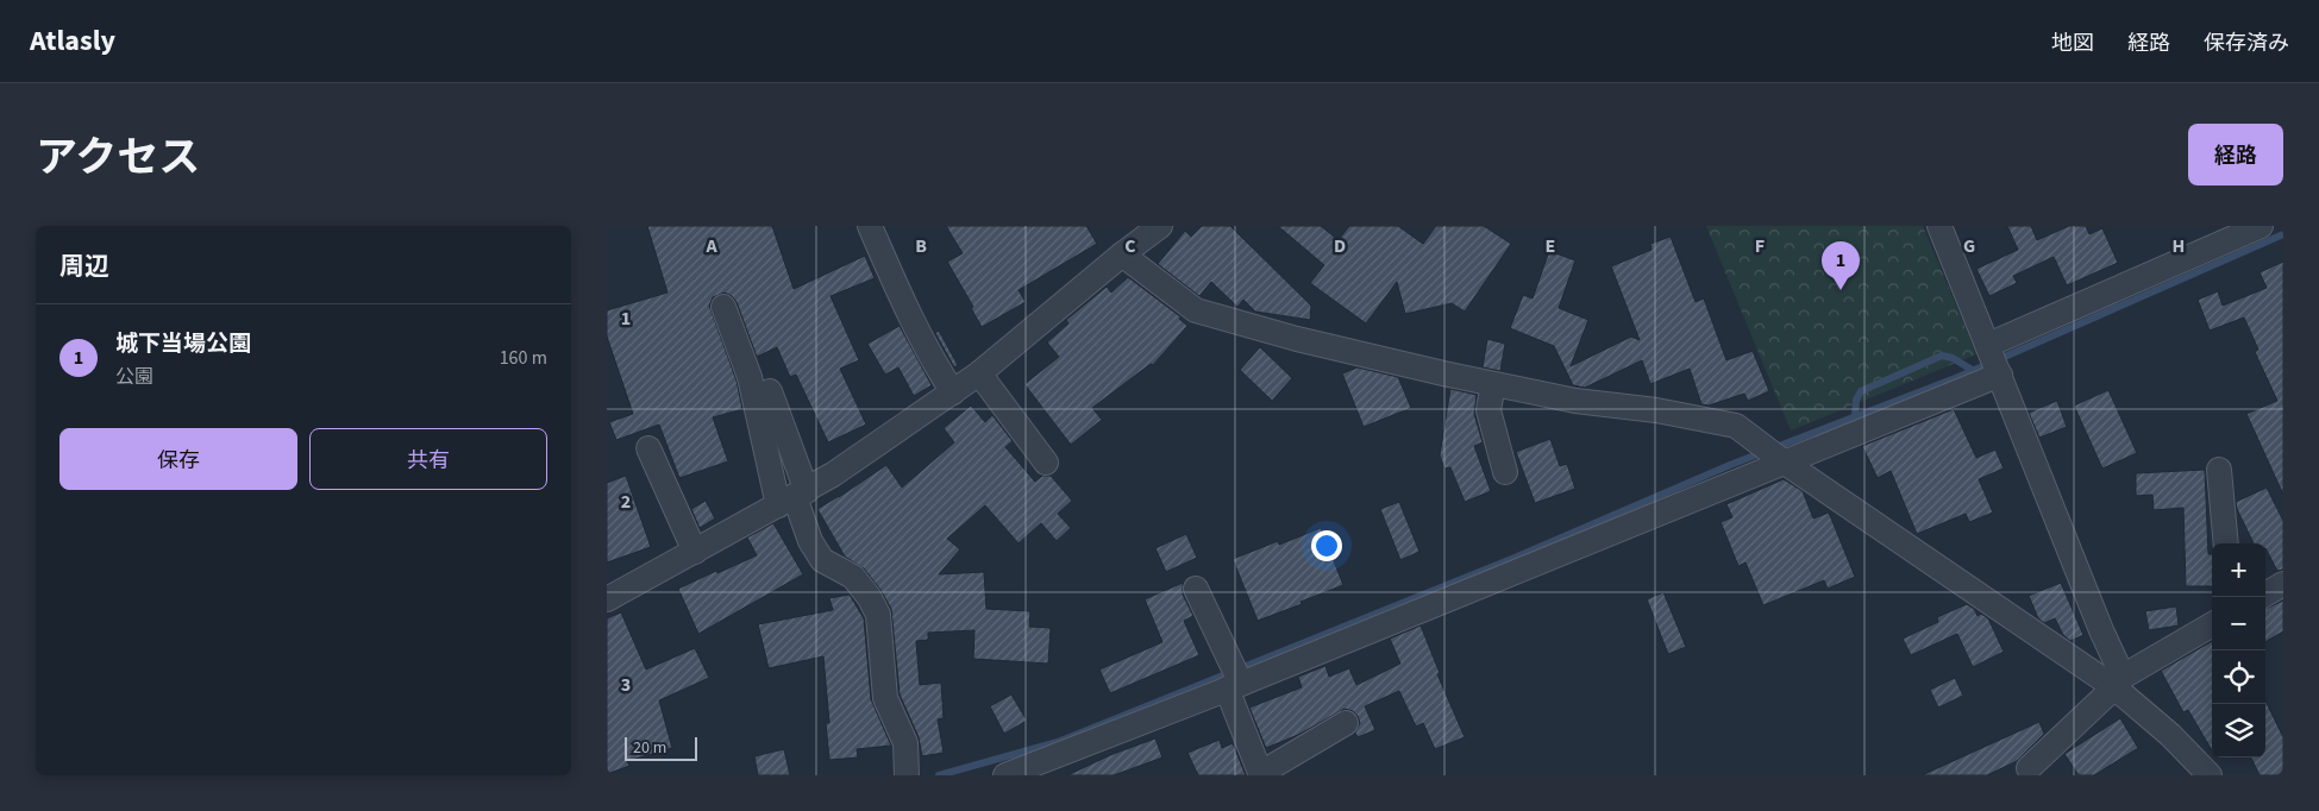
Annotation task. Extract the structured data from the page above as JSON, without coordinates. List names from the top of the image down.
{
  "scale_bar": "20 m",
  "page": {
    "header": "Atlasly",
    "nav": ["地図", "経路", "保存済み"],
    "title": "アクセス",
    "buttons": [
      "経路",
      ["保存", "共有"]
    ],
    "heading": "周辺",
    "pins": "1",
    "list": [
      {
        "mark": "1",
        "name": "城下当場公園",
        "note": "公園",
        "value": "160 m"
      }
    ],
    "map_buttons": ["+", "−"],
    "scale": "20 m"
  },
  "grid": {
    "columns": [
      "A",
      "B",
      "C",
      "D",
      "E",
      "F",
      "G",
      "H"
    ],
    "rows": ["1", "2", "3"]
  }
}
